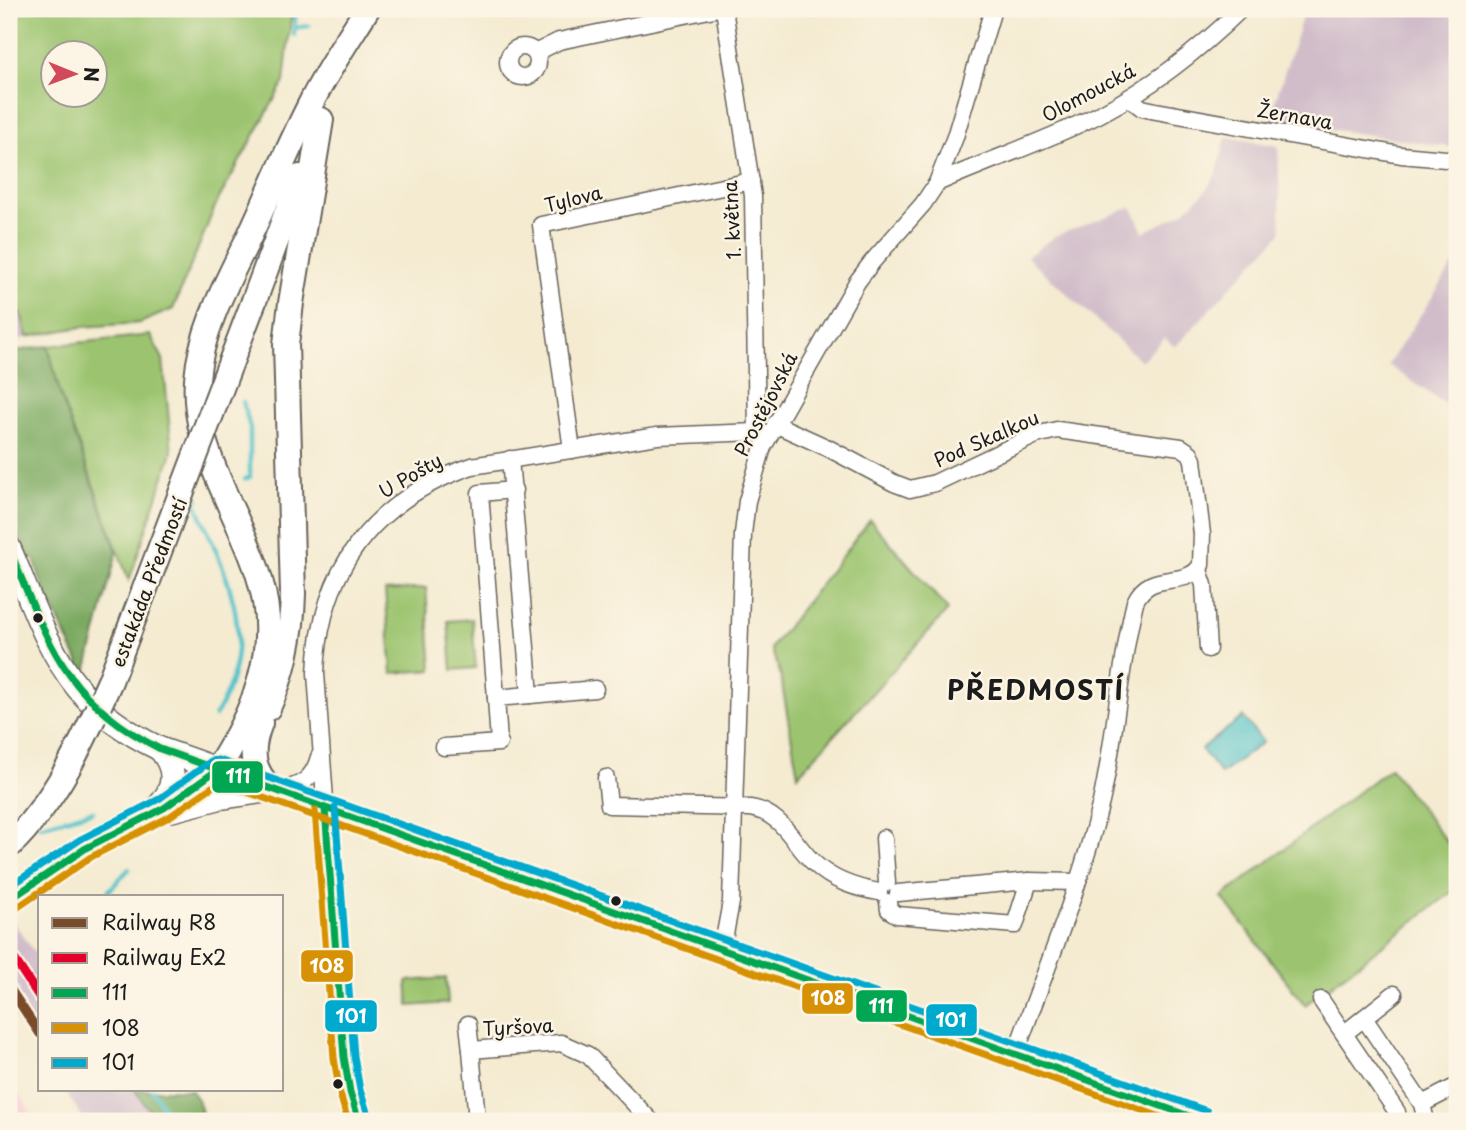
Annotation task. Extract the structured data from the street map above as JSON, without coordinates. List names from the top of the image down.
{
  "streets": {
    "main road": ["estakáda Předmostí"],
    "street": [
      "Olomoucká",
      "Žernava",
      "Tylova",
      "1. května",
      "Prostějovská",
      "Pod Skalkou",
      "U Pošty",
      "Tyršova"
    ]
  },
  "crossings": [
    ["Olomoucká", "Žernava"],
    ["Olomoucká", "Prostějovská"],
    ["Tylova", "1. května"],
    ["Tylova", "U Pošty"],
    ["1. května", "Prostějovská"],
    ["1. května", "Pod Skalkou"],
    ["1. května", "U Pošty"],
    ["Prostějovská", "Pod Skalkou"],
    ["Prostějovská", "U Pošty"],
    ["Pod Skalkou", "U Pošty"]
  ],
  "districts": ["PŘEDMOSTÍ"],
  "lines": [
    "transit line 111",
    "transit line 101",
    "transit line 108",
    "rail line Ex2",
    "rail line R8"
  ],
  "legend": [
    "Railway R8",
    "Railway Ex2",
    "111",
    "108",
    "101"
  ],
  "north": "right"
}
